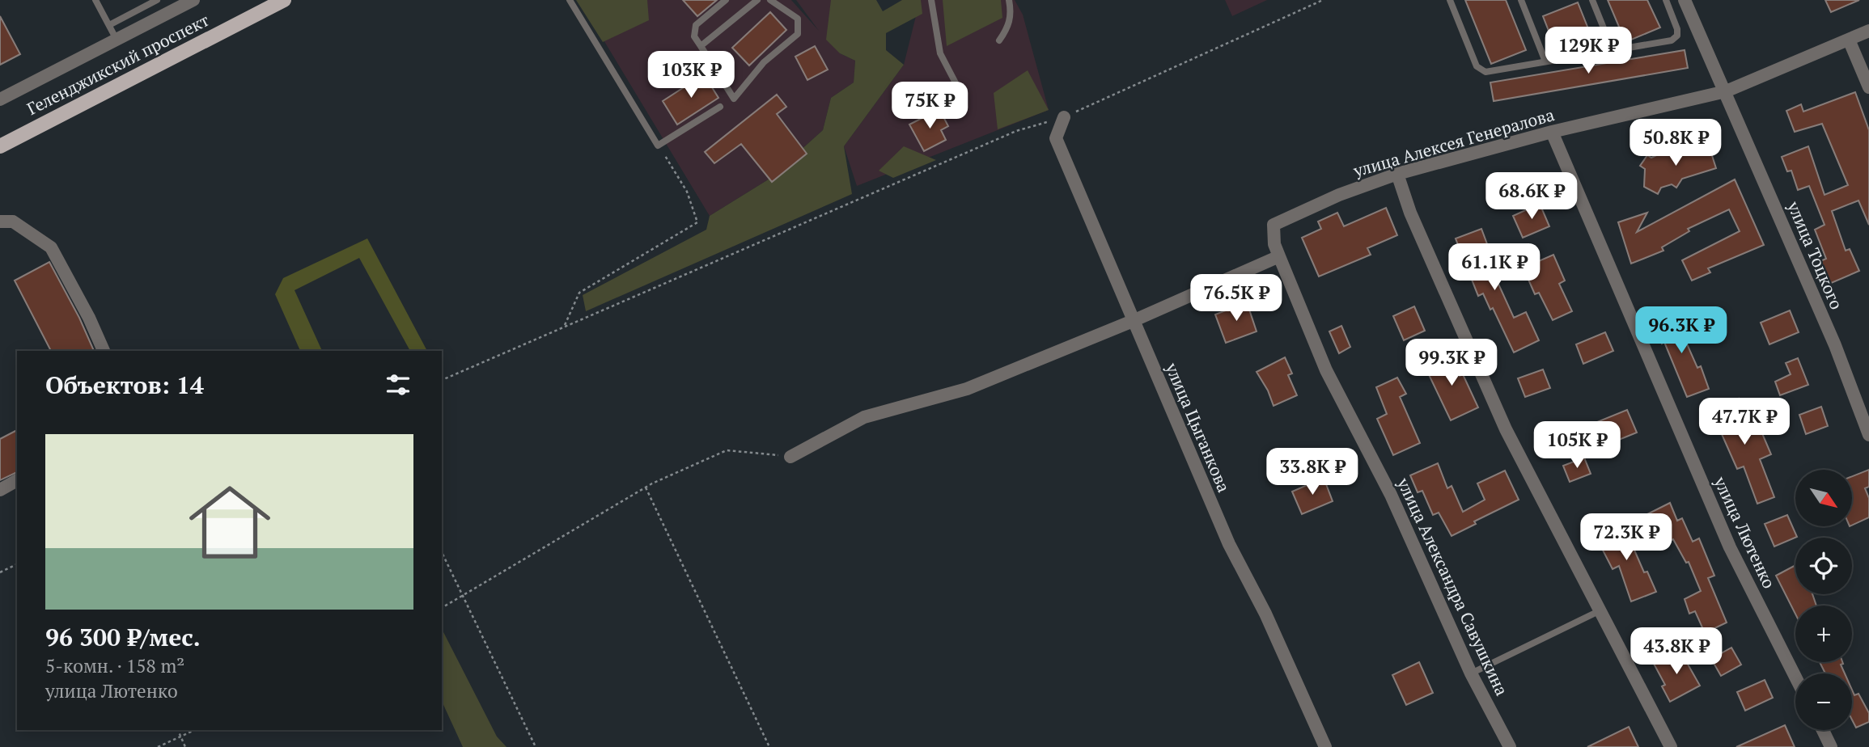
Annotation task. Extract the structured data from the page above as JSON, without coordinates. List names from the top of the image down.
{
  "streets": {
    "main road": ["Геленджикский проспект"],
    "street": [
      "улица Алексея Генералова",
      "улица Тоцкого",
      "улица Цыганкова",
      "улица Лютенко",
      "улица Александра Савушкина"
    ]
  },
  "crossings": [
    ["улица Алексея Генералова", "улица Тоцкого"],
    ["улица Алексея Генералова", "улица Лютенко"],
    ["улица Алексея Генералова", "улица Александра Савушкина"]
  ],
  "north": "bottom right",
  "page": {
    "price": [
      "129K ₽",
      "103K ₽",
      "75K ₽",
      "50.8K ₽",
      "68.6K ₽",
      "61.1K ₽",
      "76.5K ₽",
      "96.3K ₽",
      "99.3K ₽",
      "47.7K ₽",
      "105K ₽",
      "33.8K ₽",
      "72.3K ₽",
      "43.8K ₽"
    ],
    "heading": "Объектов: 14",
    "list": [
      {
        "name": "96 300 ₽/мес.",
        "note": "5-комн. · 158 m² · улица Лютенко"
      }
    ],
    "map_buttons": ["+", "−"]
  }
}
